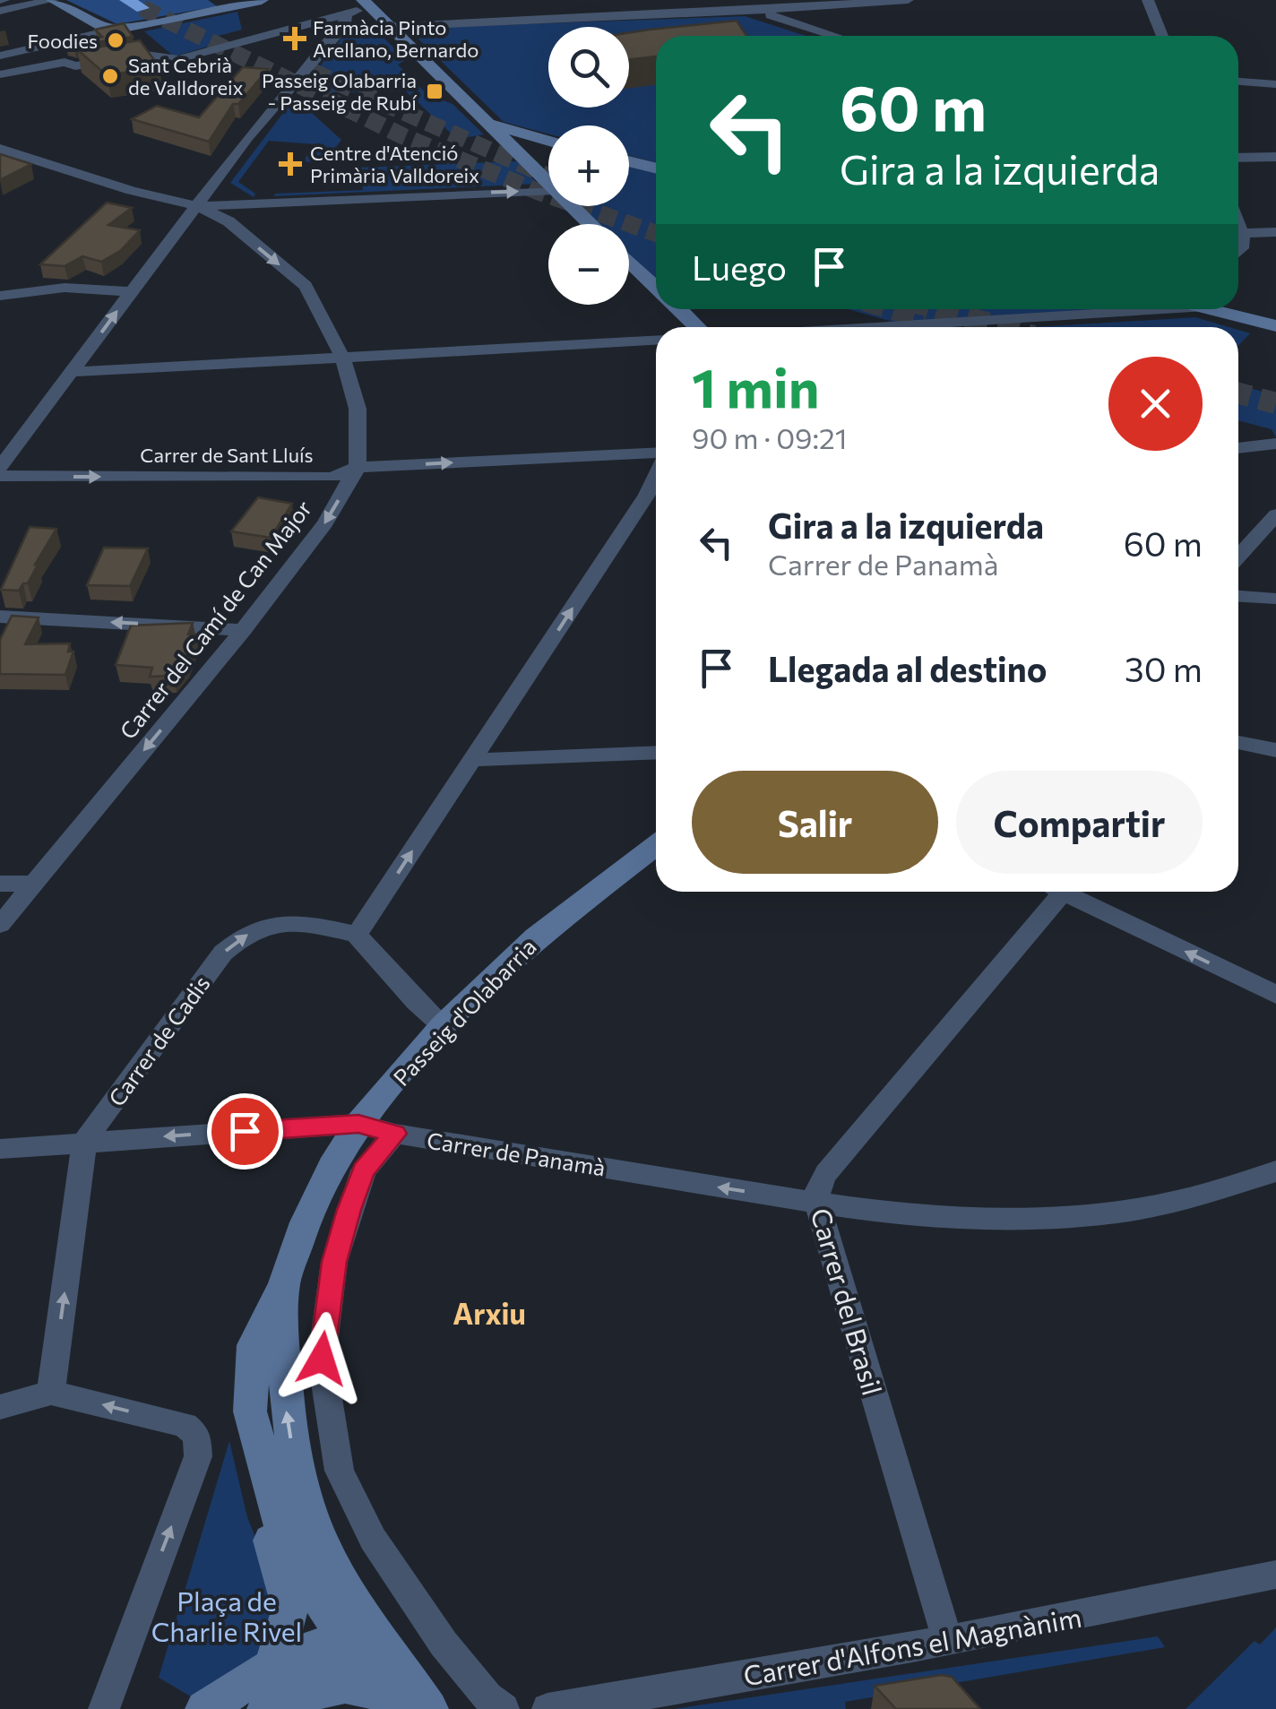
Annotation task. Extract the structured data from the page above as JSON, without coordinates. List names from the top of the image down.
{
  "streets": {
    "main road": ["Passeig d'Olabarria"],
    "street": [
      "Carrer de Sant Lluís",
      "Carrer del Camí de Can Major",
      "Carrer de Cadis",
      "Carrer de Panamà",
      "Carrer del Brasil",
      "Carrer d'Alfons el Magnànim"
    ]
  },
  "crossings": [
    ["Carrer de Sant Lluís", "Carrer del Camí de Can Major"],
    ["Passeig d'Olabarria", "Carrer de Panamà"],
    ["Carrer de Cadis", "Carrer de Panamà"],
    ["Carrer de Panamà", "Carrer del Brasil"],
    ["Carrer del Brasil", "Carrer d'Alfons el Magnànim"]
  ],
  "one_way": ["Carrer del Camí de Can Major", "Carrer de Cadis", "Carrer de Panamà"],
  "districts": ["Arxiu"],
  "parks": ["Plaça de Charlie Rivel"],
  "places": {
    "health": ["Farmàcia Pinto Arellano, Bernardo", "Centre d'Atenció Primària Valldoreix"],
    "other": ["Foodies", "Sant Cebrià de Valldoreix"],
    "transit": ["Passeig Olabarria - Passeig de Rubí"]
  },
  "page": {
    "map_buttons": ["+", "−"],
    "turn": ["60 m", "Gira a la izquierda"],
    "then": "Luego",
    "heading": ["1 min", "90 m · 09:21"],
    "list": [
      {
        "name": "Gira a la izquierda",
        "note": "Carrer de Panamà",
        "value": "60 m"
      },
      {
        "name": "Llegada al destino",
        "value": "30 m"
      }
    ],
    "buttons": ["Salir", "Compartir"]
  }
}
